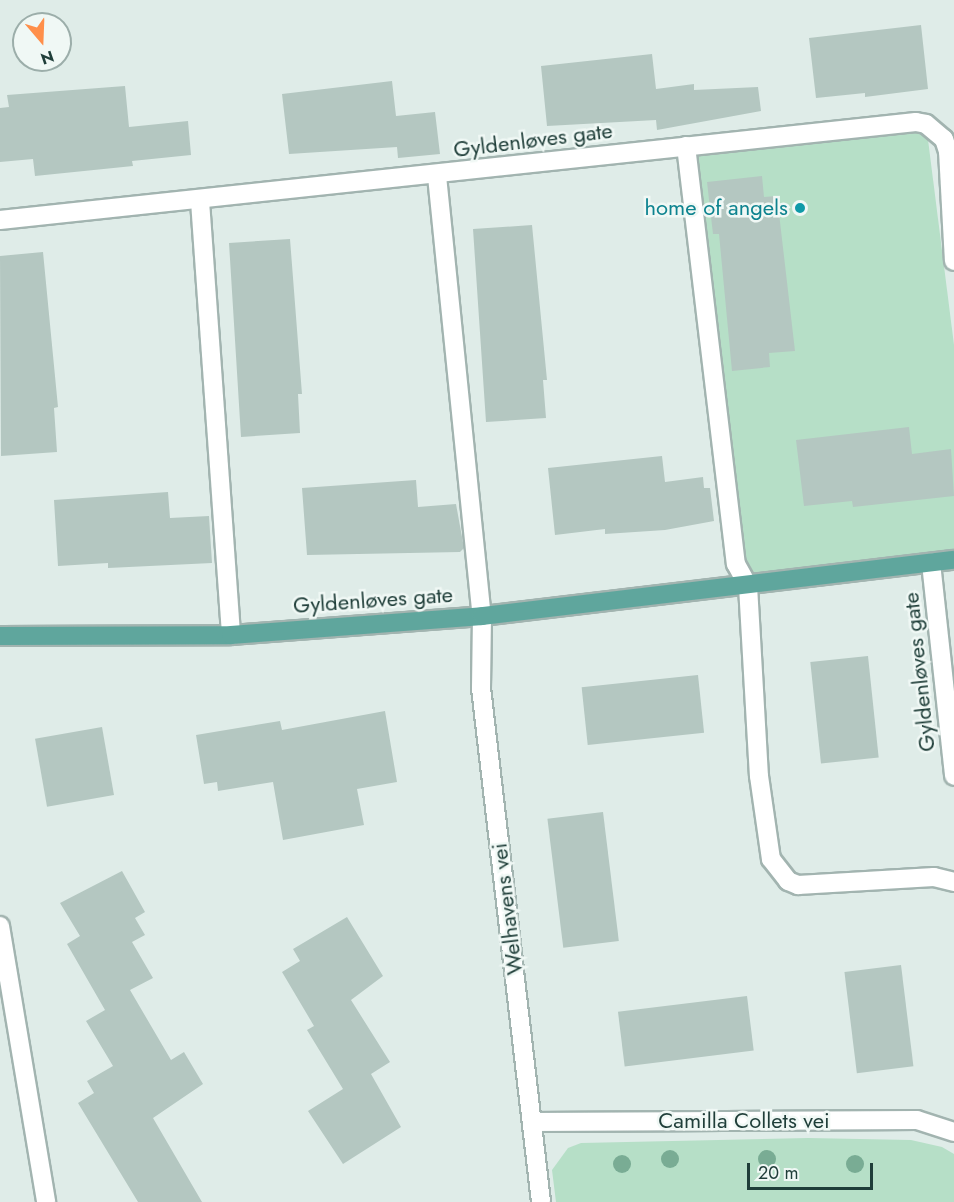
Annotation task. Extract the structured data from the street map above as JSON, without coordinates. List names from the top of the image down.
{
  "streets": {
    "main road": ["Gyldenløves gate"],
    "street": ["Welhavens vei", "Camilla Collets vei"]
  },
  "crossings": [
    ["Gyldenløves gate", "Welhavens vei"],
    ["Welhavens vei", "Camilla Collets vei"]
  ],
  "places": ["home of angels"],
  "scale_bar": "20 m",
  "north": "bottom"
}
